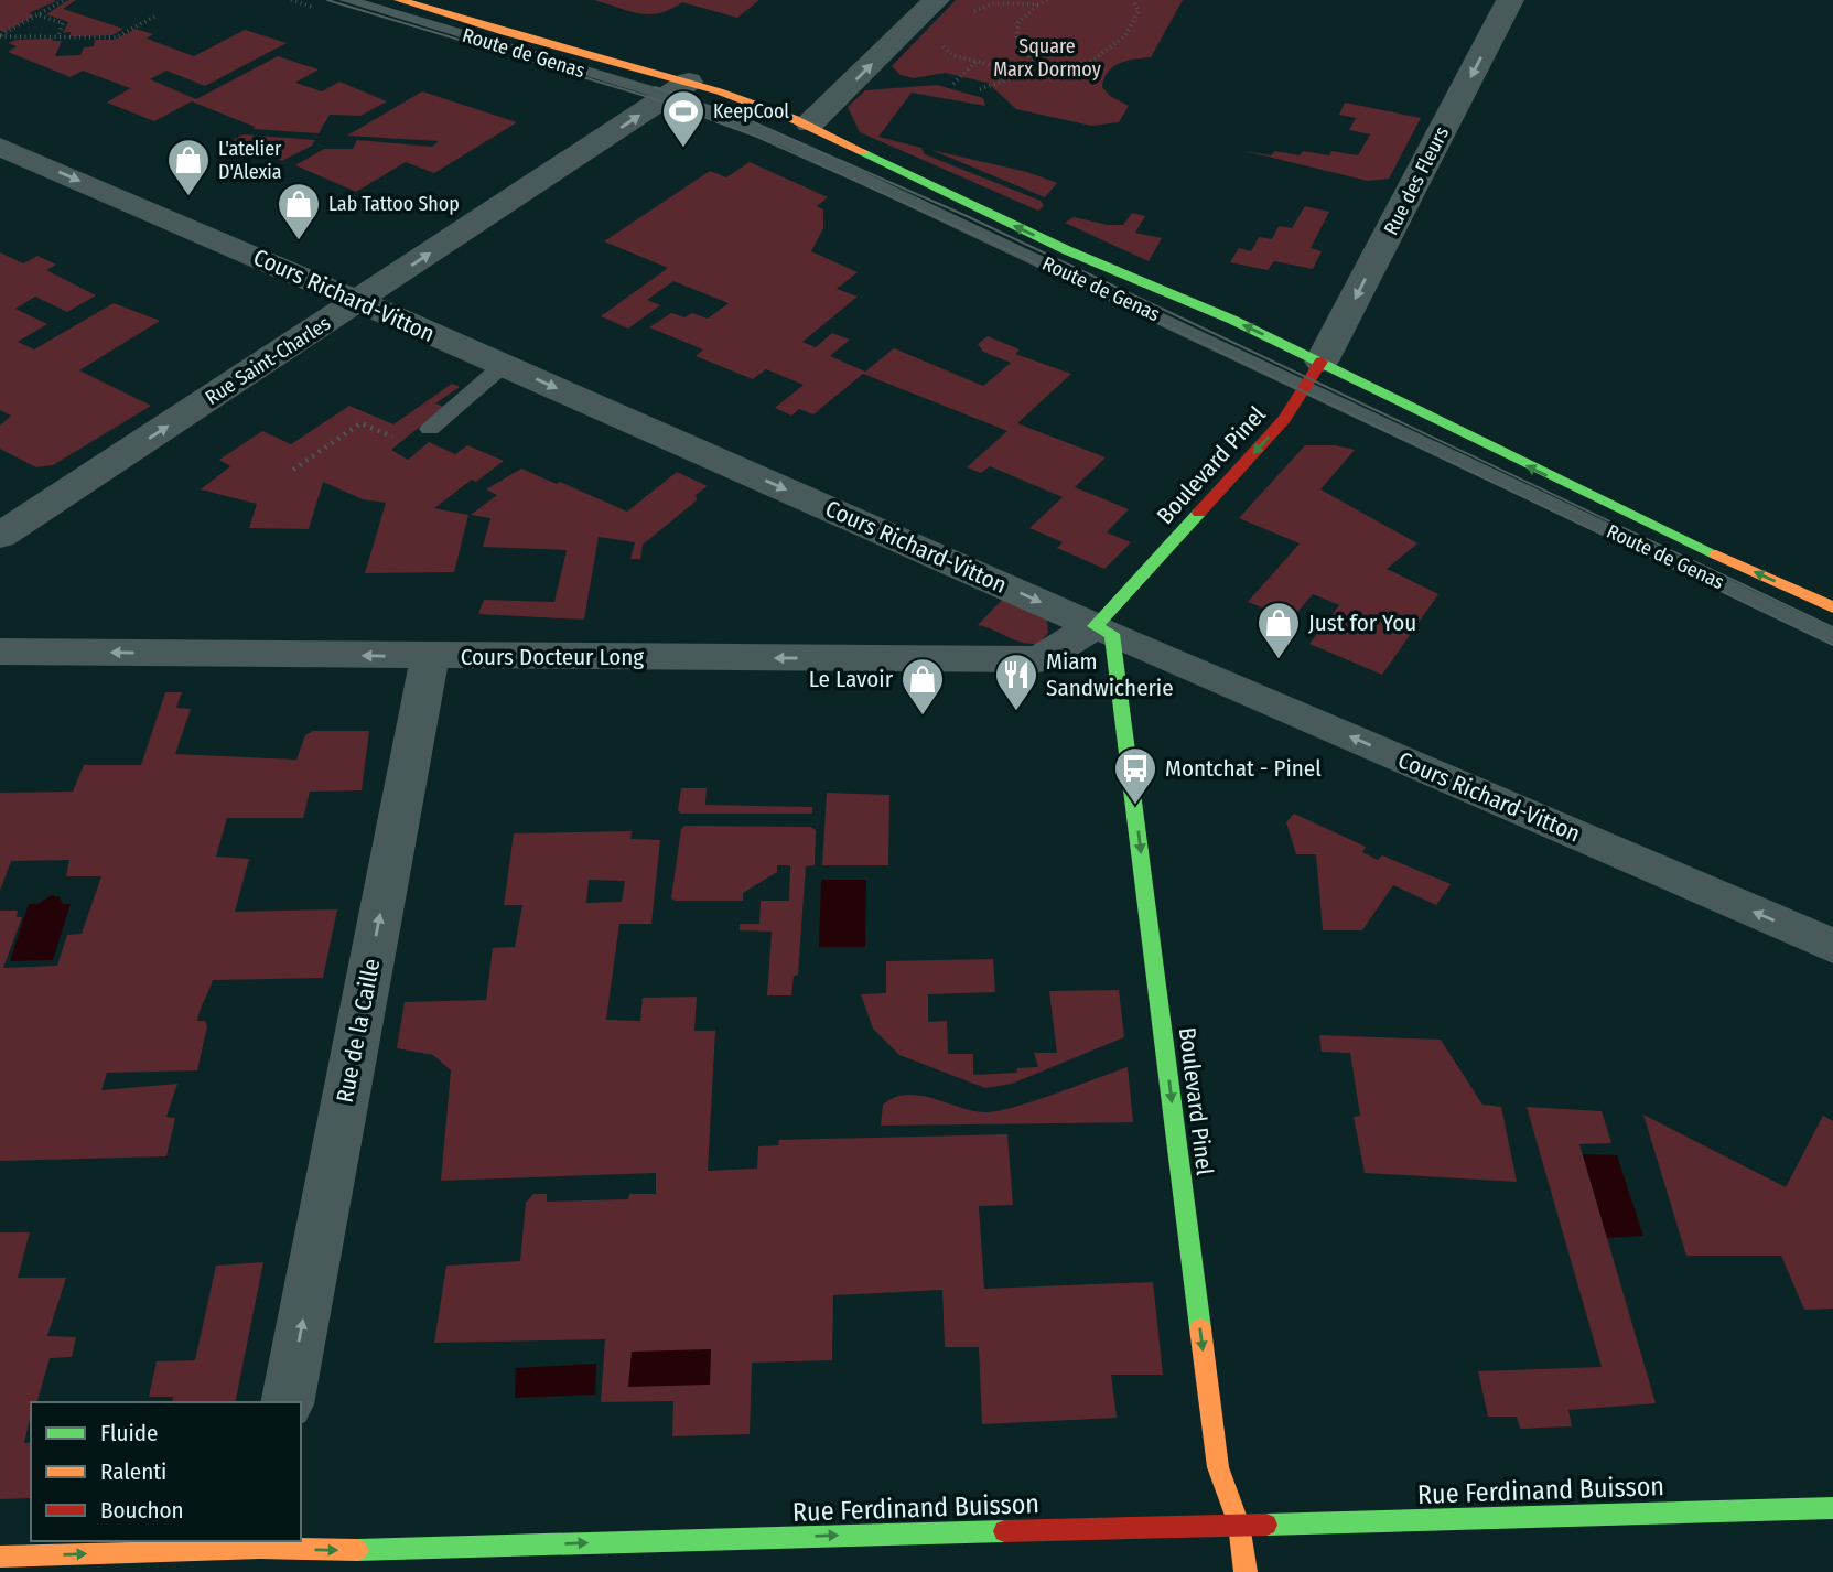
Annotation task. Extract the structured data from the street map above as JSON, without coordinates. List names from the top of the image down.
{
  "streets": {
    "main road": ["Route de Genas", "Boulevard Pinel", "Rue Ferdinand Buisson"],
    "street": [
      "Rue des Fleurs",
      "Cours Richard-Vitton",
      "Rue Saint-Charles",
      "Cours Docteur Long",
      "Rue de la Caille"
    ]
  },
  "crossings": [
    ["Route de Genas", "Rue des Fleurs"],
    ["Route de Genas", "Rue Saint-Charles"],
    ["Route de Genas", "Boulevard Pinel"],
    ["Rue des Fleurs", "Boulevard Pinel"],
    ["Cours Richard-Vitton", "Rue Saint-Charles"],
    ["Cours Richard-Vitton", "Boulevard Pinel"],
    ["Cours Richard-Vitton", "Cours Docteur Long"],
    ["Boulevard Pinel", "Cours Docteur Long"],
    ["Boulevard Pinel", "Rue Ferdinand Buisson"],
    ["Cours Docteur Long", "Rue de la Caille"]
  ],
  "one_way": [
    "Rue des Fleurs",
    "Rue Saint-Charles",
    "Boulevard Pinel",
    "Cours Docteur Long",
    "Rue de la Caille",
    "Rue Ferdinand Buisson"
  ],
  "parks": ["Square Marx Dormoy"],
  "places": {
    "sports": ["KeepCool"],
    "shop": [
      "L'atelier D'Alexia",
      "Lab Tattoo Shop",
      "Just for You",
      "Le Lavoir"
    ],
    "restaurant": ["Miam Sandwicherie"],
    "bus stop": ["Montchat - Pinel"]
  },
  "legend": ["Fluide", "Ralenti", "Bouchon"]
}
